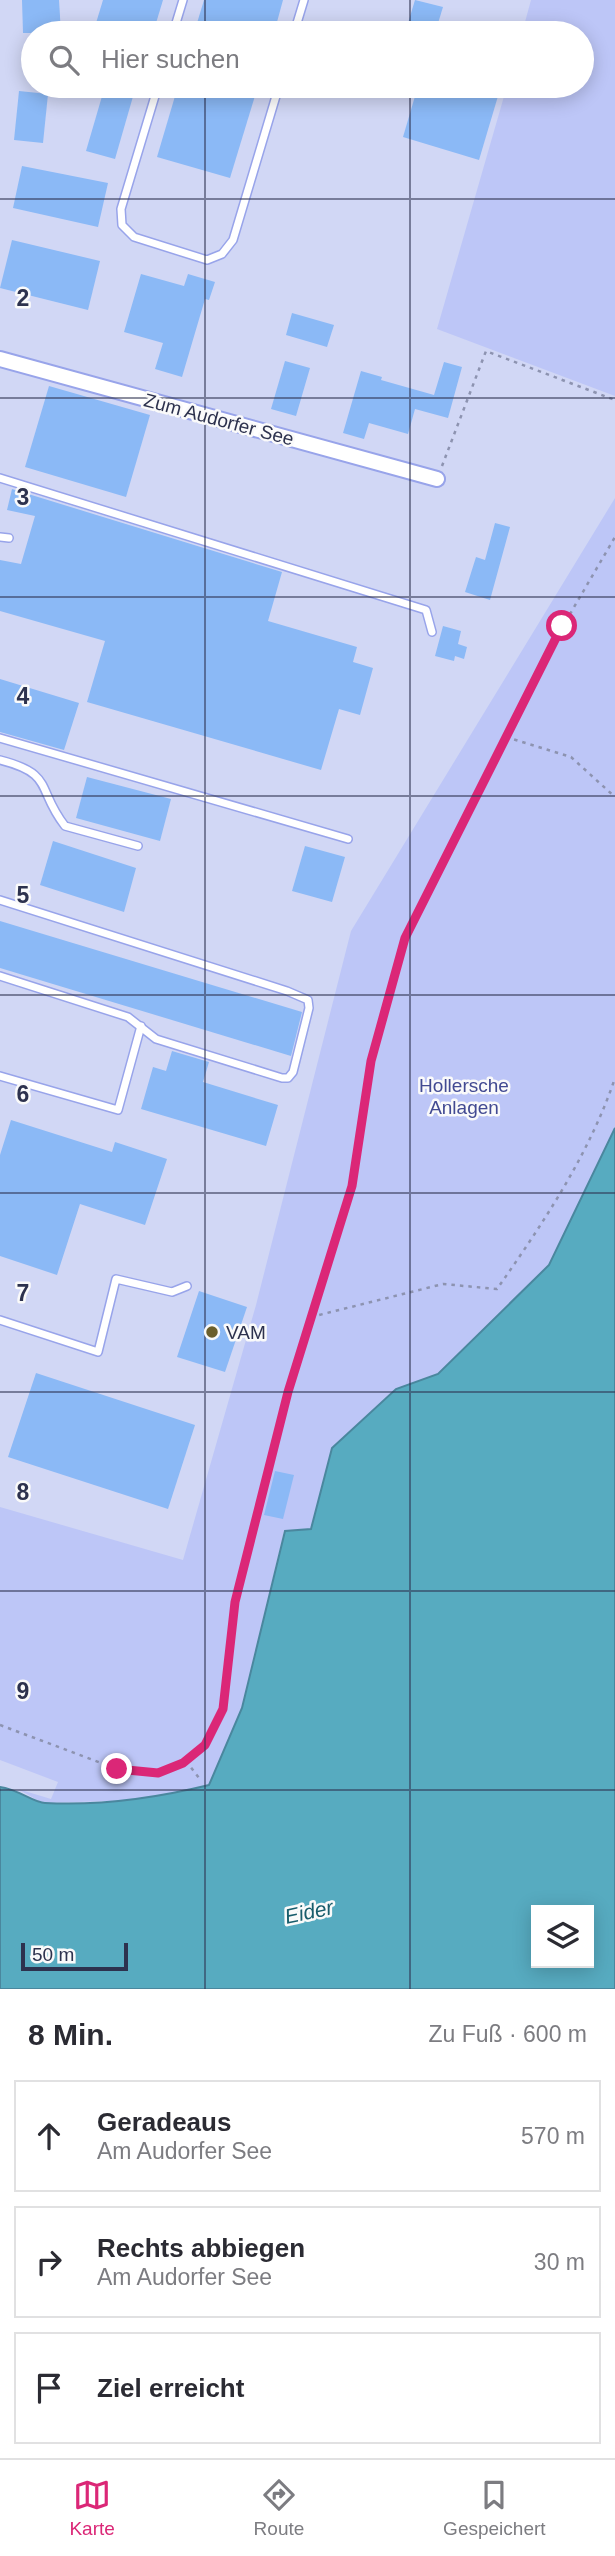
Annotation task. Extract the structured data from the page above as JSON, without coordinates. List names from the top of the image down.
{
  "streets": {
    "street": ["Zum Audorfer See"]
  },
  "water": ["Eider"],
  "parks": ["Hollersche Anlagen"],
  "places": ["VAM"],
  "scale_bar": "50 m",
  "page": {
    "search": "Hier suchen",
    "scale": "50 m",
    "heading": ["8 Min.", "Zu Fuß · 600 m"],
    "list": [
      ["Geradeaus", "Am Audorfer See", "570 m"],
      ["Rechts abbiegen", "Am Audorfer See", "30 m"],
      "Ziel erreicht"
    ],
    "nav": ["Karte", "Route", "Gespeichert"]
  },
  "grid": {
    "rows": [
      "2",
      "3",
      "4",
      "5",
      "6",
      "7",
      "8",
      "9"
    ]
  }
}
